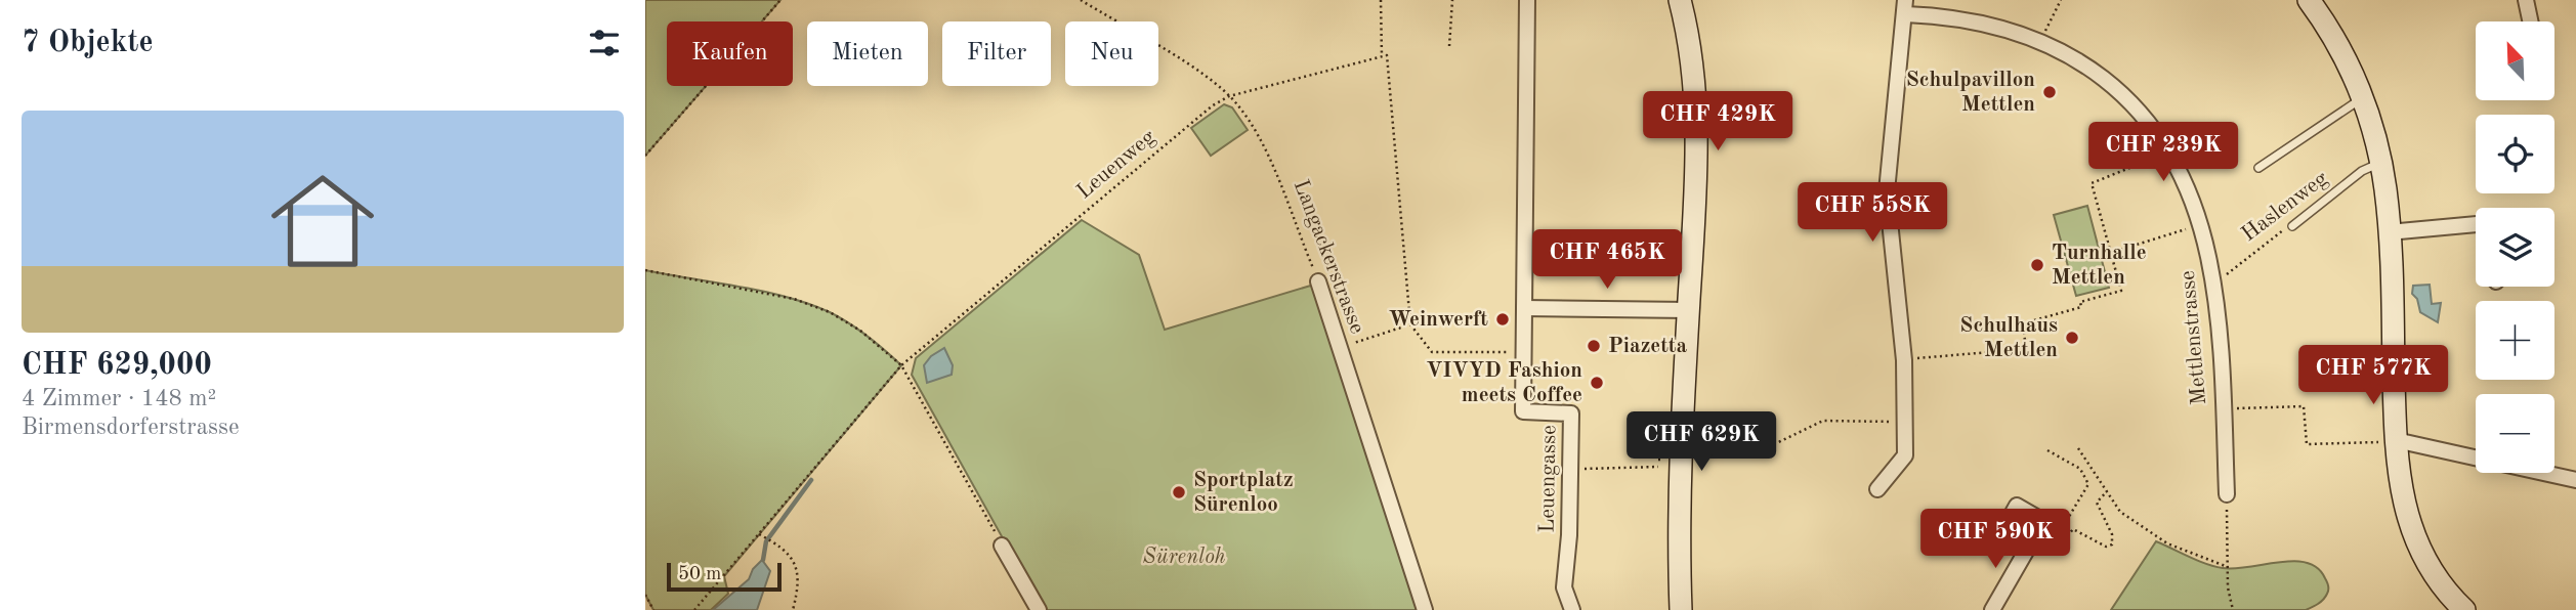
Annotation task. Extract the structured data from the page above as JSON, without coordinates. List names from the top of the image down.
{
  "streets": {
    "street": ["Langackerstrasse", "Mettlenstrasse", "Leuengasse"],
    "lane": ["Haslenweg"],
    "path": ["Leuenweg"]
  },
  "crossings": [
    ["Leuenweg", "Langackerstrasse"],
    ["Haslenweg", "Mettlenstrasse"]
  ],
  "parks": ["Sürenloh"],
  "places": [
    "Schulpavillon Mettlen",
    "Turnhalle Mettlen",
    "Weinwerft",
    "Schulhaus Mettlen",
    "Piazetta",
    "VIVYD Fashion meets Coffee",
    "Sportplatz Sürenloo"
  ],
  "scale_bar": "50 m",
  "north": "top left",
  "page": {
    "heading": "7 Objekte",
    "map_buttons": ["+", "−"],
    "chip": [
      "Kaufen",
      "Mieten",
      "Filter",
      "Neu"
    ],
    "list": [
      {
        "name": "CHF 629,000",
        "note": "4 Zimmer · 148 m² · Birmensdorferstrasse"
      }
    ],
    "price": [
      "CHF 429K",
      "CHF 239K",
      "CHF 558K",
      "CHF 465K",
      "CHF 577K",
      "CHF 629K",
      "CHF 590K"
    ],
    "scale": "50 m"
  }
}
